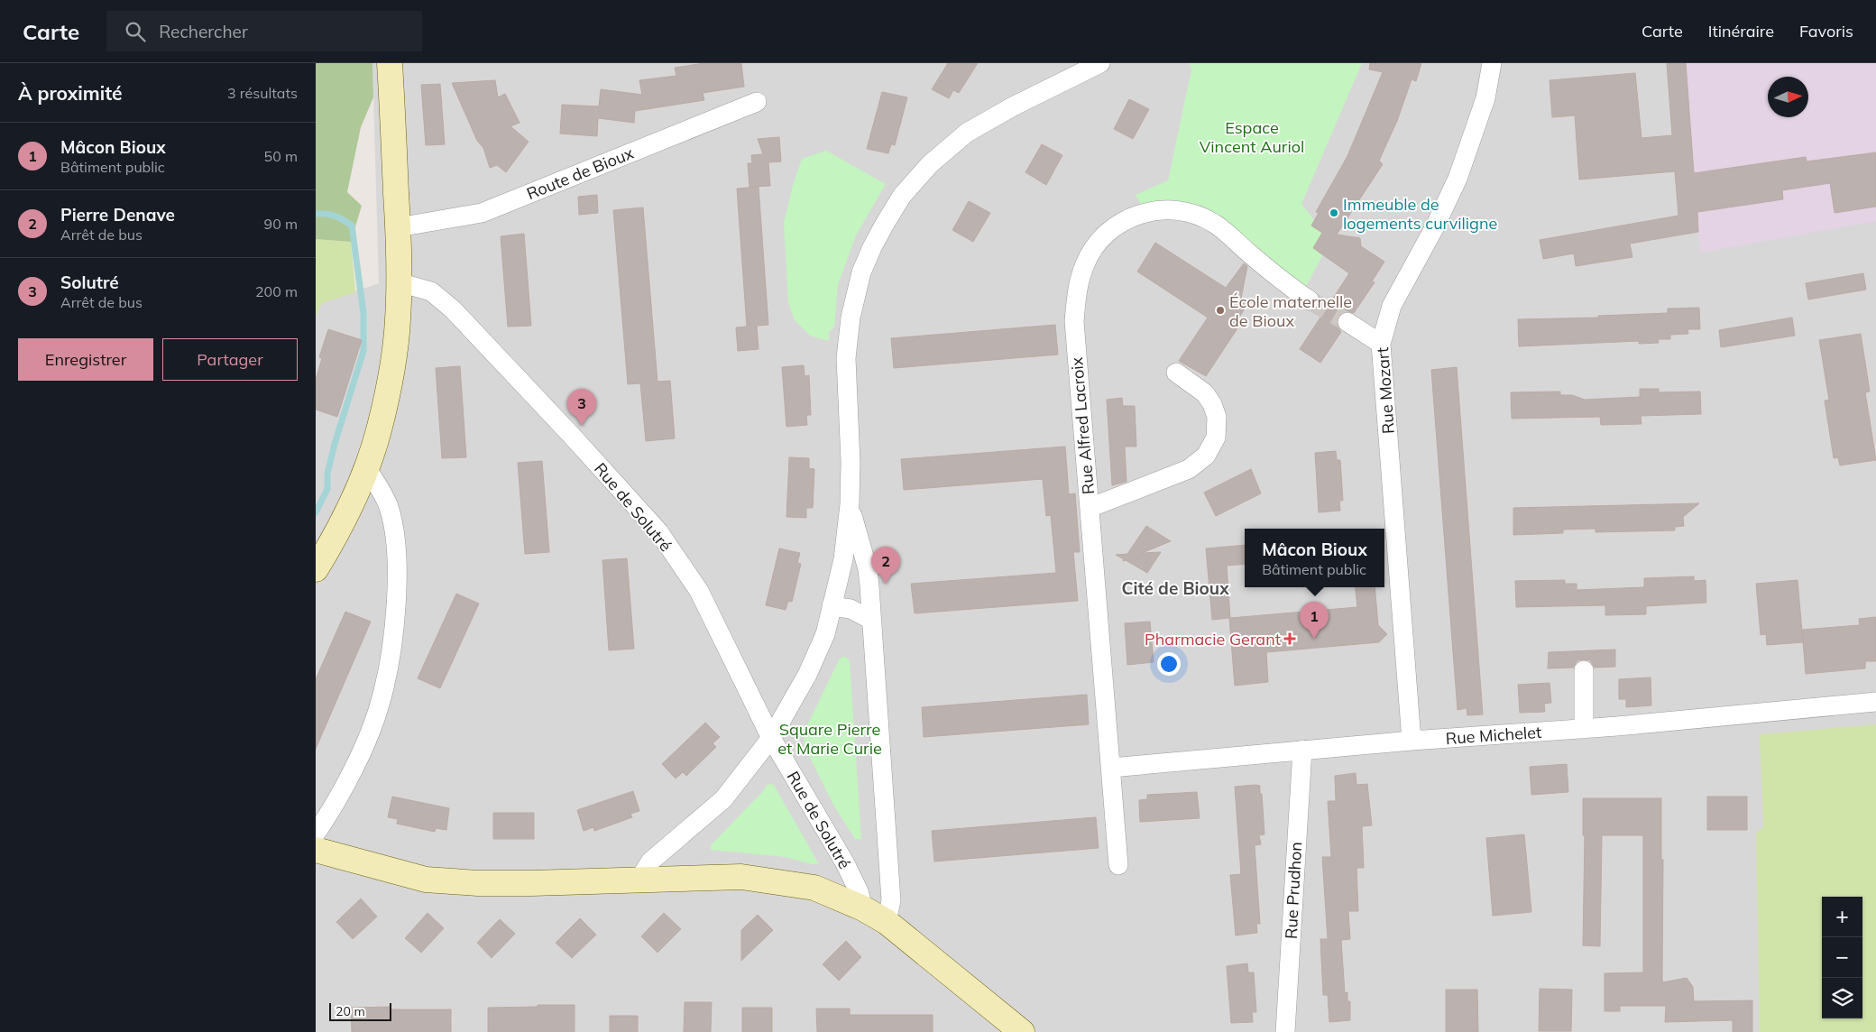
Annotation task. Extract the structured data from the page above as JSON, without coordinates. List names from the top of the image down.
{
  "streets": {
    "street": [
      "Route de Bioux",
      "Rue Mozart",
      "Rue Alfred Lacroix",
      "Rue de Solutré",
      "Rue Michelet",
      "Rue Prudhon"
    ]
  },
  "crossings": [
    ["Rue Mozart", "Rue Michelet"],
    ["Rue Alfred Lacroix", "Rue Michelet"],
    ["Rue Michelet", "Rue Prudhon"]
  ],
  "districts": ["Cité de Bioux"],
  "parks": ["Espace Vincent Auriol", "Square Pierre et Marie Curie"],
  "places": {
    "other": ["Immeuble de logements curviligne", "École maternelle de Bioux"],
    "health": ["Pharmacie Gerant"]
  },
  "scale_bar": "20 m",
  "north": "right",
  "page": {
    "header": "Carte",
    "search": "Rechercher",
    "nav": ["Carte", "Itinéraire", "Favoris"],
    "heading": ["À proximité", "3 résultats"],
    "list": [
      {
        "mark": "1",
        "name": "Mâcon Bioux",
        "note": "Bâtiment public",
        "value": "50 m"
      },
      {
        "mark": "2",
        "name": "Pierre Denave",
        "note": "Arrêt de bus",
        "value": "90 m"
      },
      {
        "mark": "3",
        "name": "Solutré",
        "note": "Arrêt de bus",
        "value": "200 m"
      }
    ],
    "buttons": ["Enregistrer", "Partager"],
    "pins": ["3", "2", "1"],
    "popup": ["Mâcon Bioux", "Bâtiment public"],
    "map_buttons": ["+", "−"],
    "scale": "20 m"
  }
}
